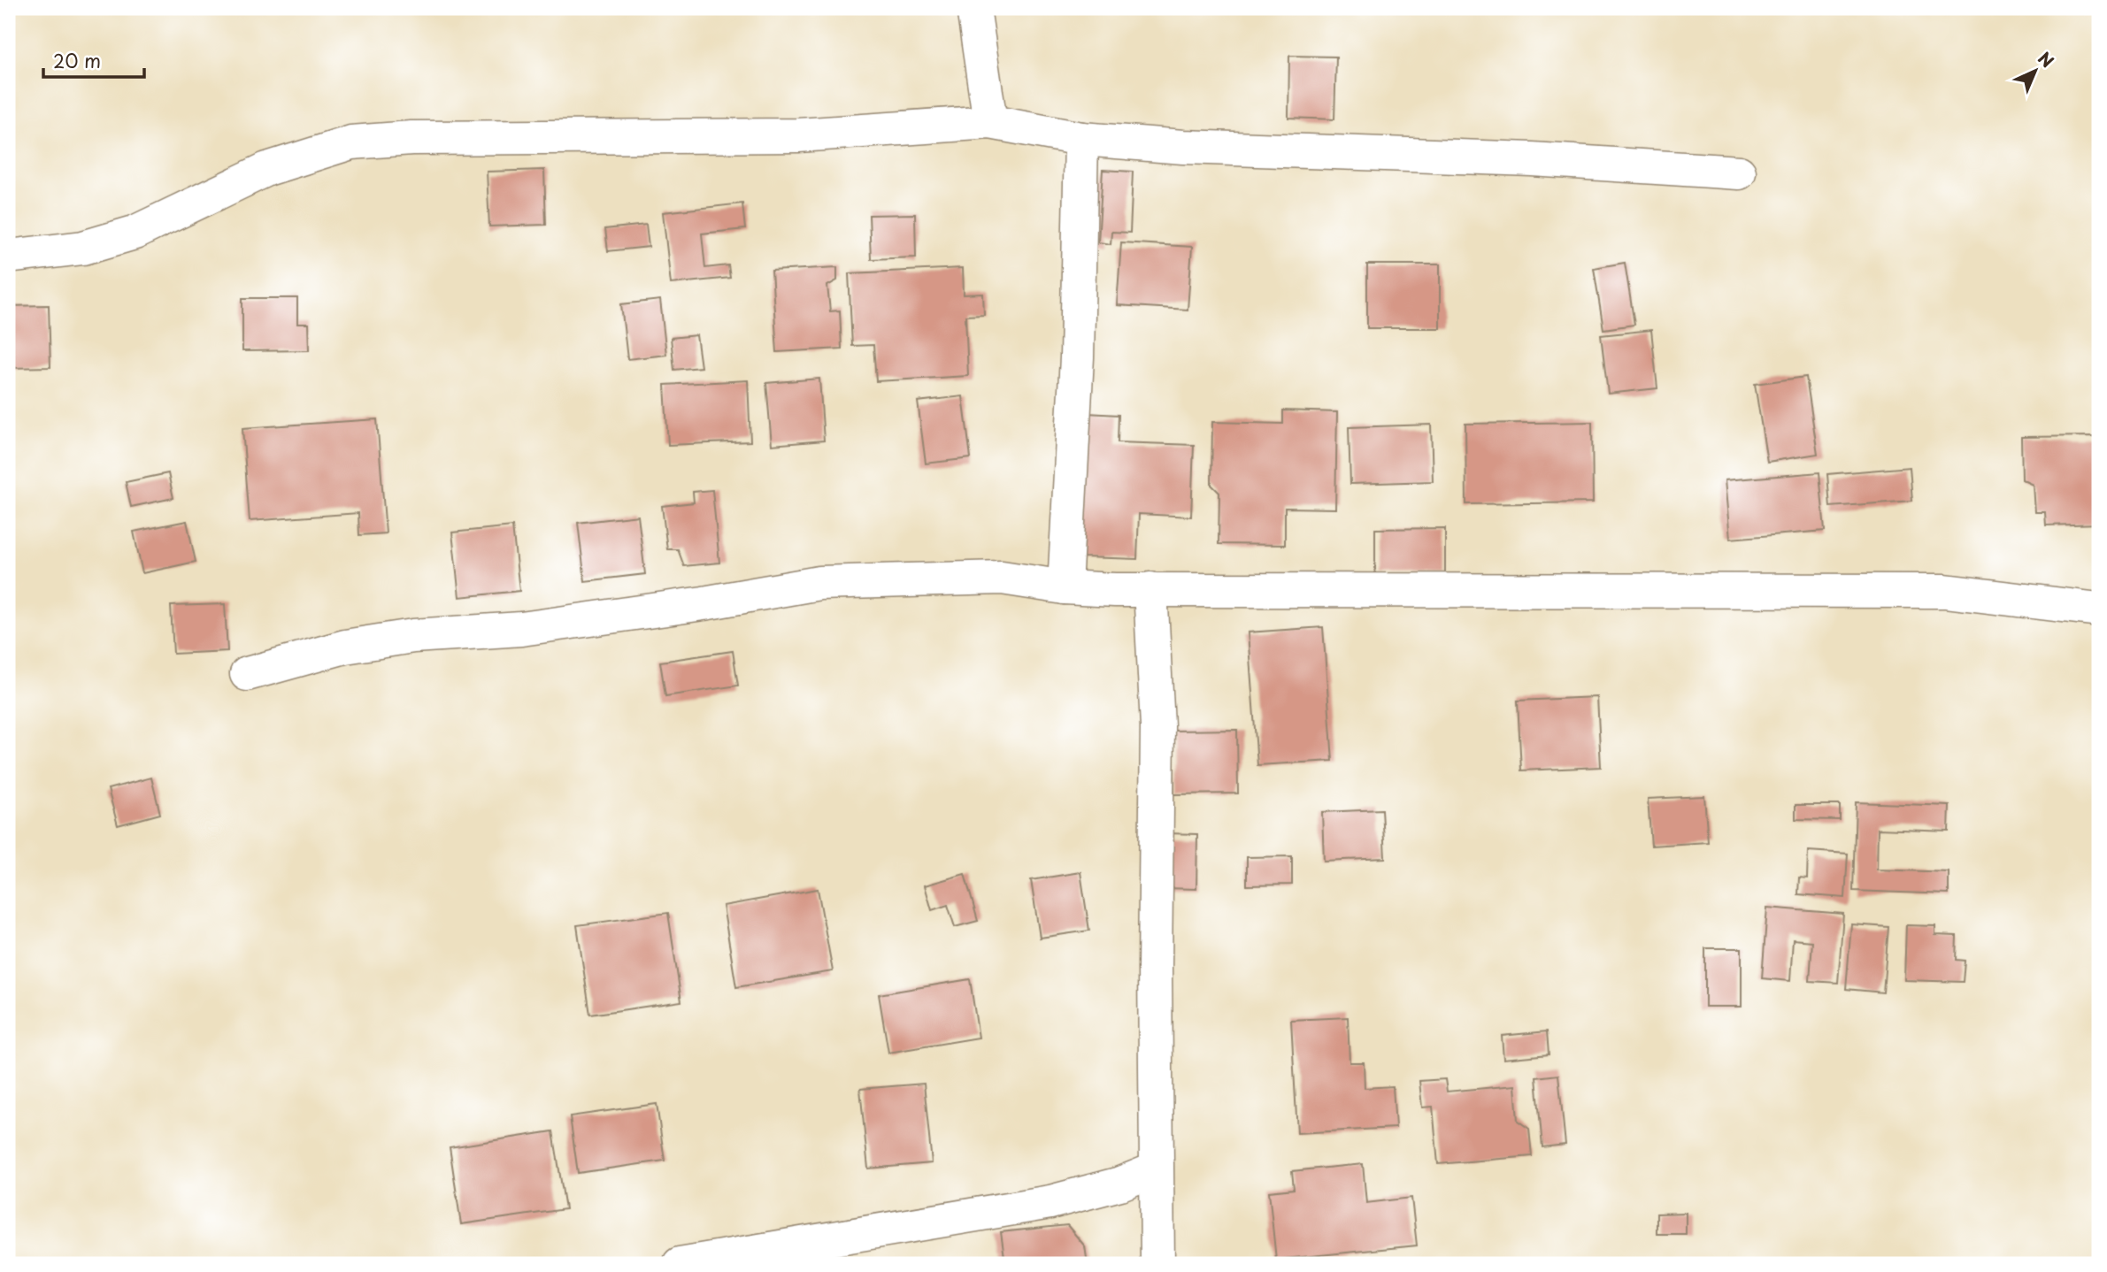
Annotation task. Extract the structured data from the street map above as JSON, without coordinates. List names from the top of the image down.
{
  "scale_bar": "20 m",
  "north": "top right"
}
